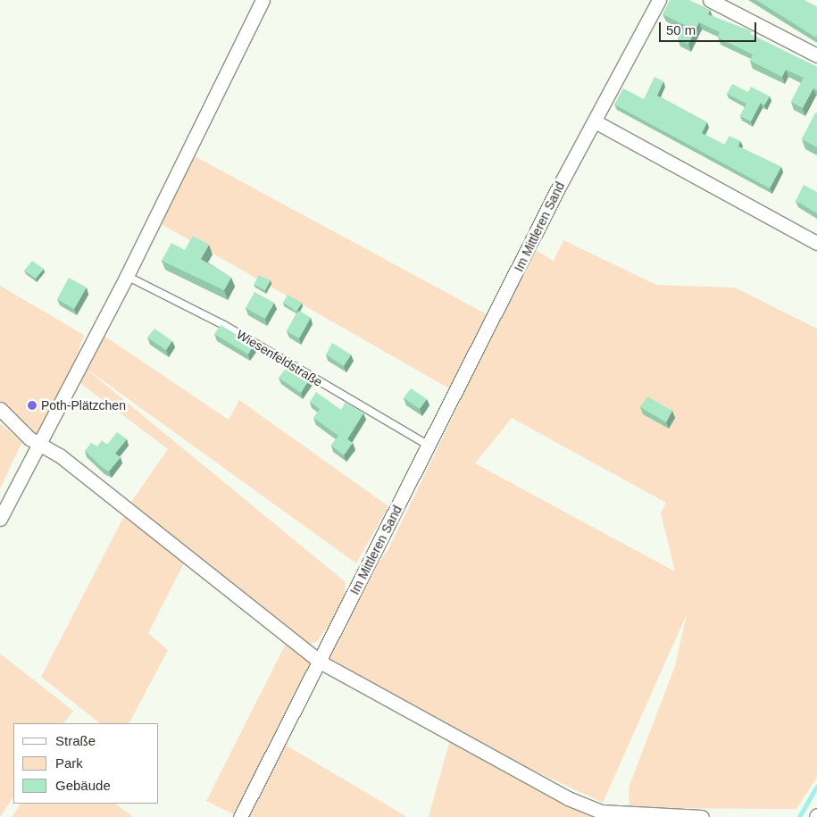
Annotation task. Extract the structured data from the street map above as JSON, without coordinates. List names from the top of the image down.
{
  "streets": {
    "street": ["Im Mittleren Sand"],
    "lane": ["Wiesenfeldstraße"]
  },
  "crossings": [
    ["Im Mittleren Sand", "Wiesenfeldstraße"]
  ],
  "places": ["Poth-Plätzchen"],
  "legend": ["Straße", "Park", "Gebäude"],
  "scale_bar": "50 m"
}
